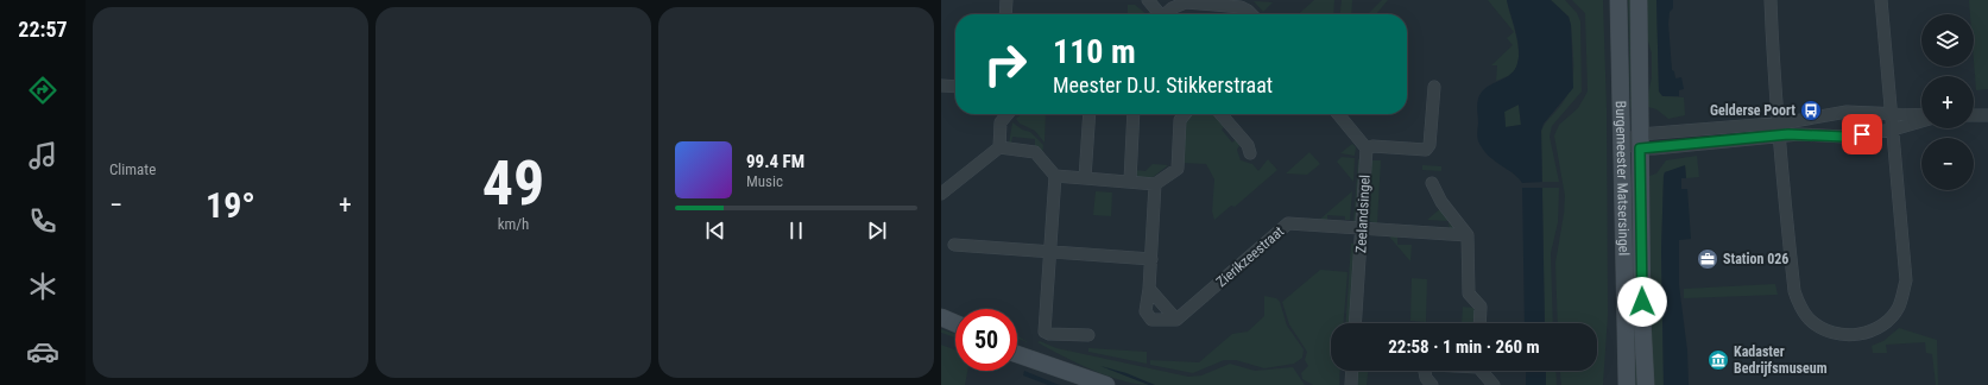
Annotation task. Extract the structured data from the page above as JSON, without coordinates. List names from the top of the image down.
{
  "streets": {
    "main road": ["Burgemeester Matsersingel"],
    "street": ["Zeelandsingel", "Zierikzeestraat"]
  },
  "crossings": [
    ["Zeelandsingel", "Zierikzeestraat"]
  ],
  "places": {
    "bus stop": ["Gelderse Poort"],
    "office": ["Station 026"],
    "museum": ["Kadaster Bedrijfsmuseum"]
  },
  "page": {
    "tabs": "22:57",
    "tile": [
      "Climate",
      ["49", "km/h"]
    ],
    "map_buttons": ["+", "−"],
    "turn": ["110 m", "Meester D.U. Stikkerstraat"],
    "song": ["99.4 FM", "Music"],
    "heat": ["−", "19°", "+"],
    "limit": "50",
    "trip": "22:58 · 1 min · 260 m"
  }
}
